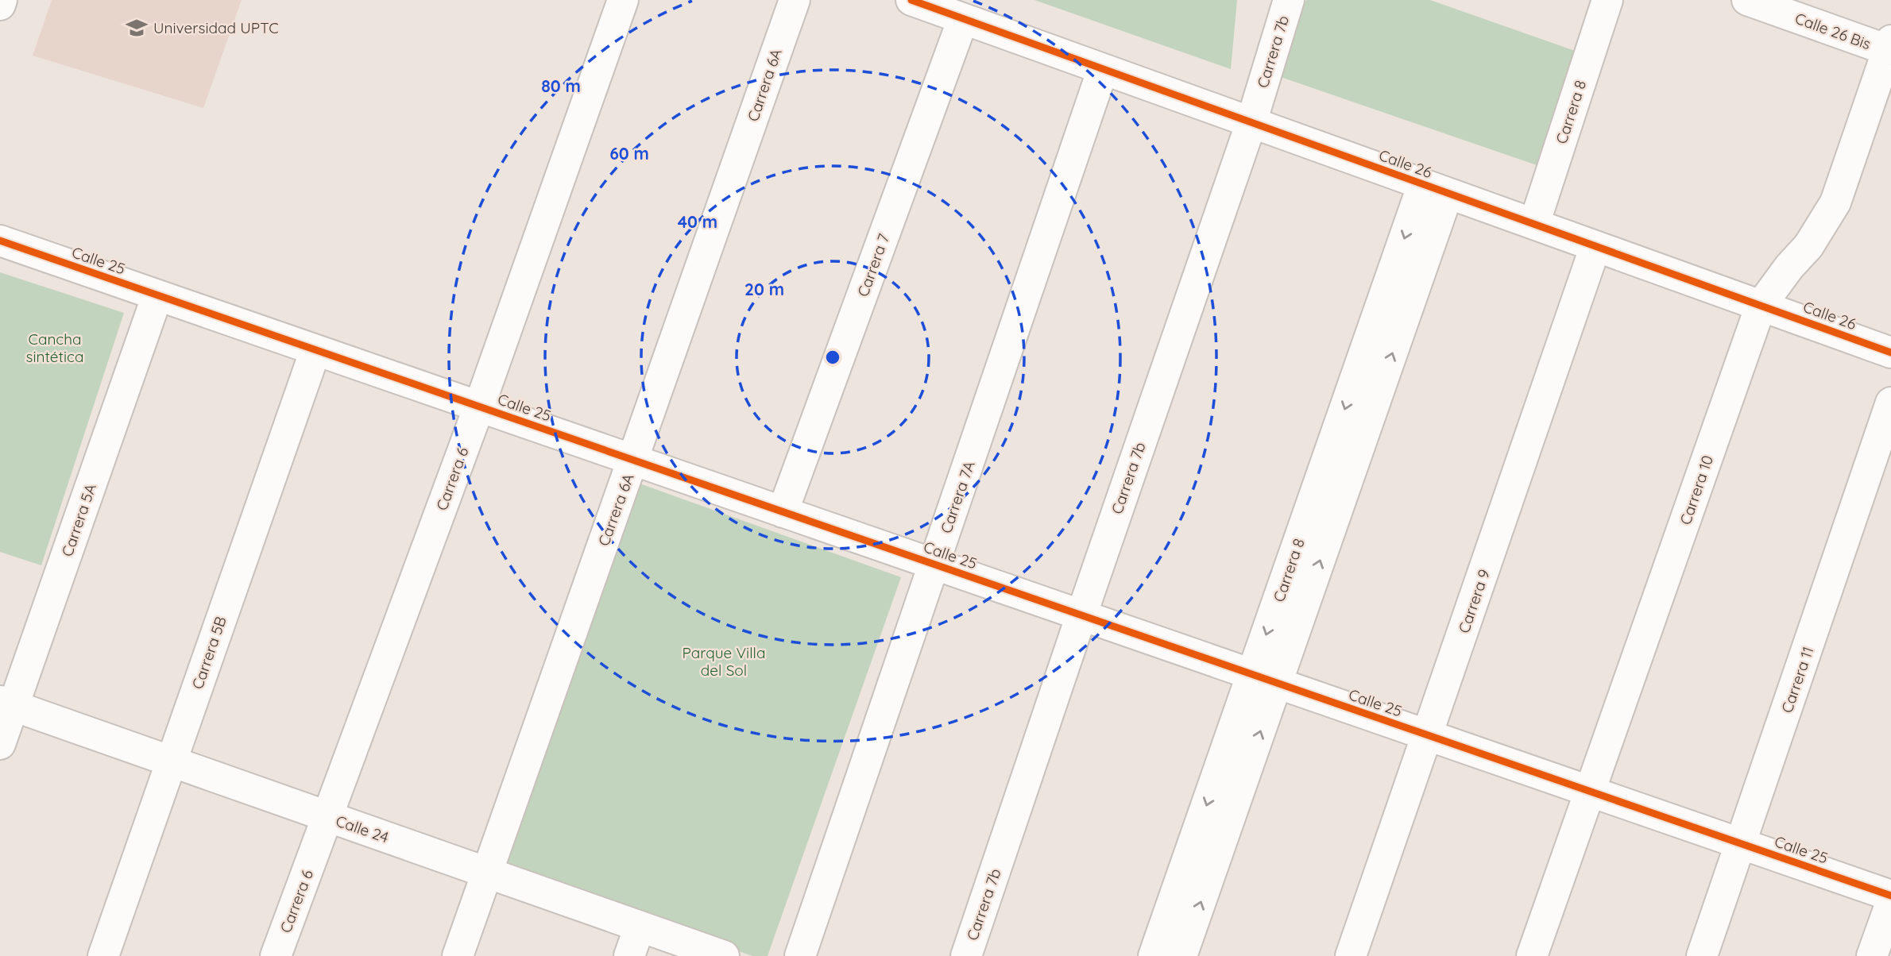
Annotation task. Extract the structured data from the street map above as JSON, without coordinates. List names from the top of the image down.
{
  "streets": {
    "street": [
      "Calle 26 Bis",
      "Carrera 7b",
      "Carrera 6A",
      "Carrera 8",
      "Calle 26",
      "Calle 25",
      "Carrera 7",
      "Carrera 6",
      "Carrera 10",
      "Carrera 7A",
      "Carrera 5A",
      "Carrera 9",
      "Carrera 5B",
      "Carrera 11",
      "Calle 24"
    ]
  },
  "crossings": [
    ["Calle 26 Bis", "Carrera 10"],
    ["Carrera 7b", "Calle 26"],
    ["Carrera 7b", "Calle 25"],
    ["Carrera 6A", "Calle 25"],
    ["Carrera 6A", "Calle 24"],
    ["Carrera 8", "Calle 26"],
    ["Carrera 8", "Calle 25"],
    ["Calle 26", "Carrera 7"],
    ["Calle 26", "Carrera 10"],
    ["Calle 26", "Carrera 7A"],
    ["Calle 26", "Carrera 9"],
    ["Calle 25", "Carrera 7"],
    ["Calle 25", "Carrera 6"],
    ["Calle 25", "Carrera 10"],
    ["Calle 25", "Carrera 7A"],
    ["Calle 25", "Carrera 5A"],
    ["Calle 25", "Carrera 9"],
    ["Calle 25", "Carrera 5B"],
    ["Calle 25", "Carrera 11"],
    ["Carrera 6", "Calle 24"],
    ["Carrera 5A", "Calle 24"],
    ["Carrera 5B", "Calle 24"]
  ],
  "parks": ["Cancha sintética", "Parque Villa del Sol"],
  "places": {
    "school or university": ["Universidad UPTC"]
  },
  "rings": [
    "80 m",
    "60 m",
    "40 m",
    "20 m"
  ]
}
